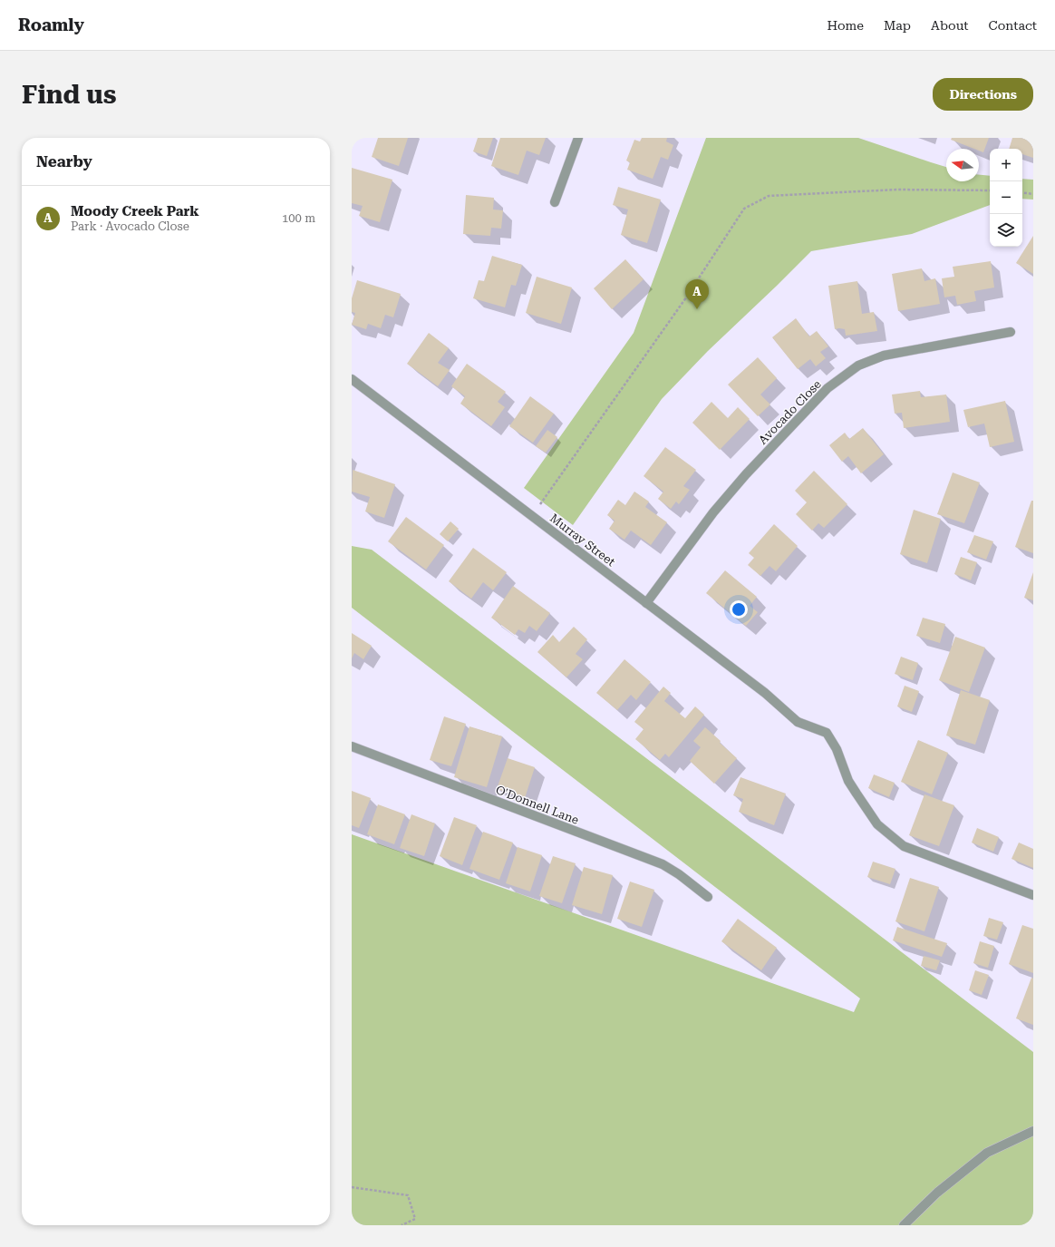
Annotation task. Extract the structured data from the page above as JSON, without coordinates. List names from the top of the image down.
{
  "streets": {
    "street": ["Avocado Close", "Murray Street", "O'Donnell Lane"]
  },
  "crossings": [
    ["Avocado Close", "Murray Street"]
  ],
  "north": "left",
  "page": {
    "header": "Roamly",
    "nav": [
      "Home",
      "Map",
      "About",
      "Contact"
    ],
    "buttons": "Directions",
    "title": "Find us",
    "heading": "Nearby",
    "map_buttons": ["+", "−"],
    "list": [
      {
        "mark": "A",
        "name": "Moody Creek Park",
        "note": "Park · Avocado Close",
        "value": "100 m"
      }
    ],
    "pins": "A"
  }
}
